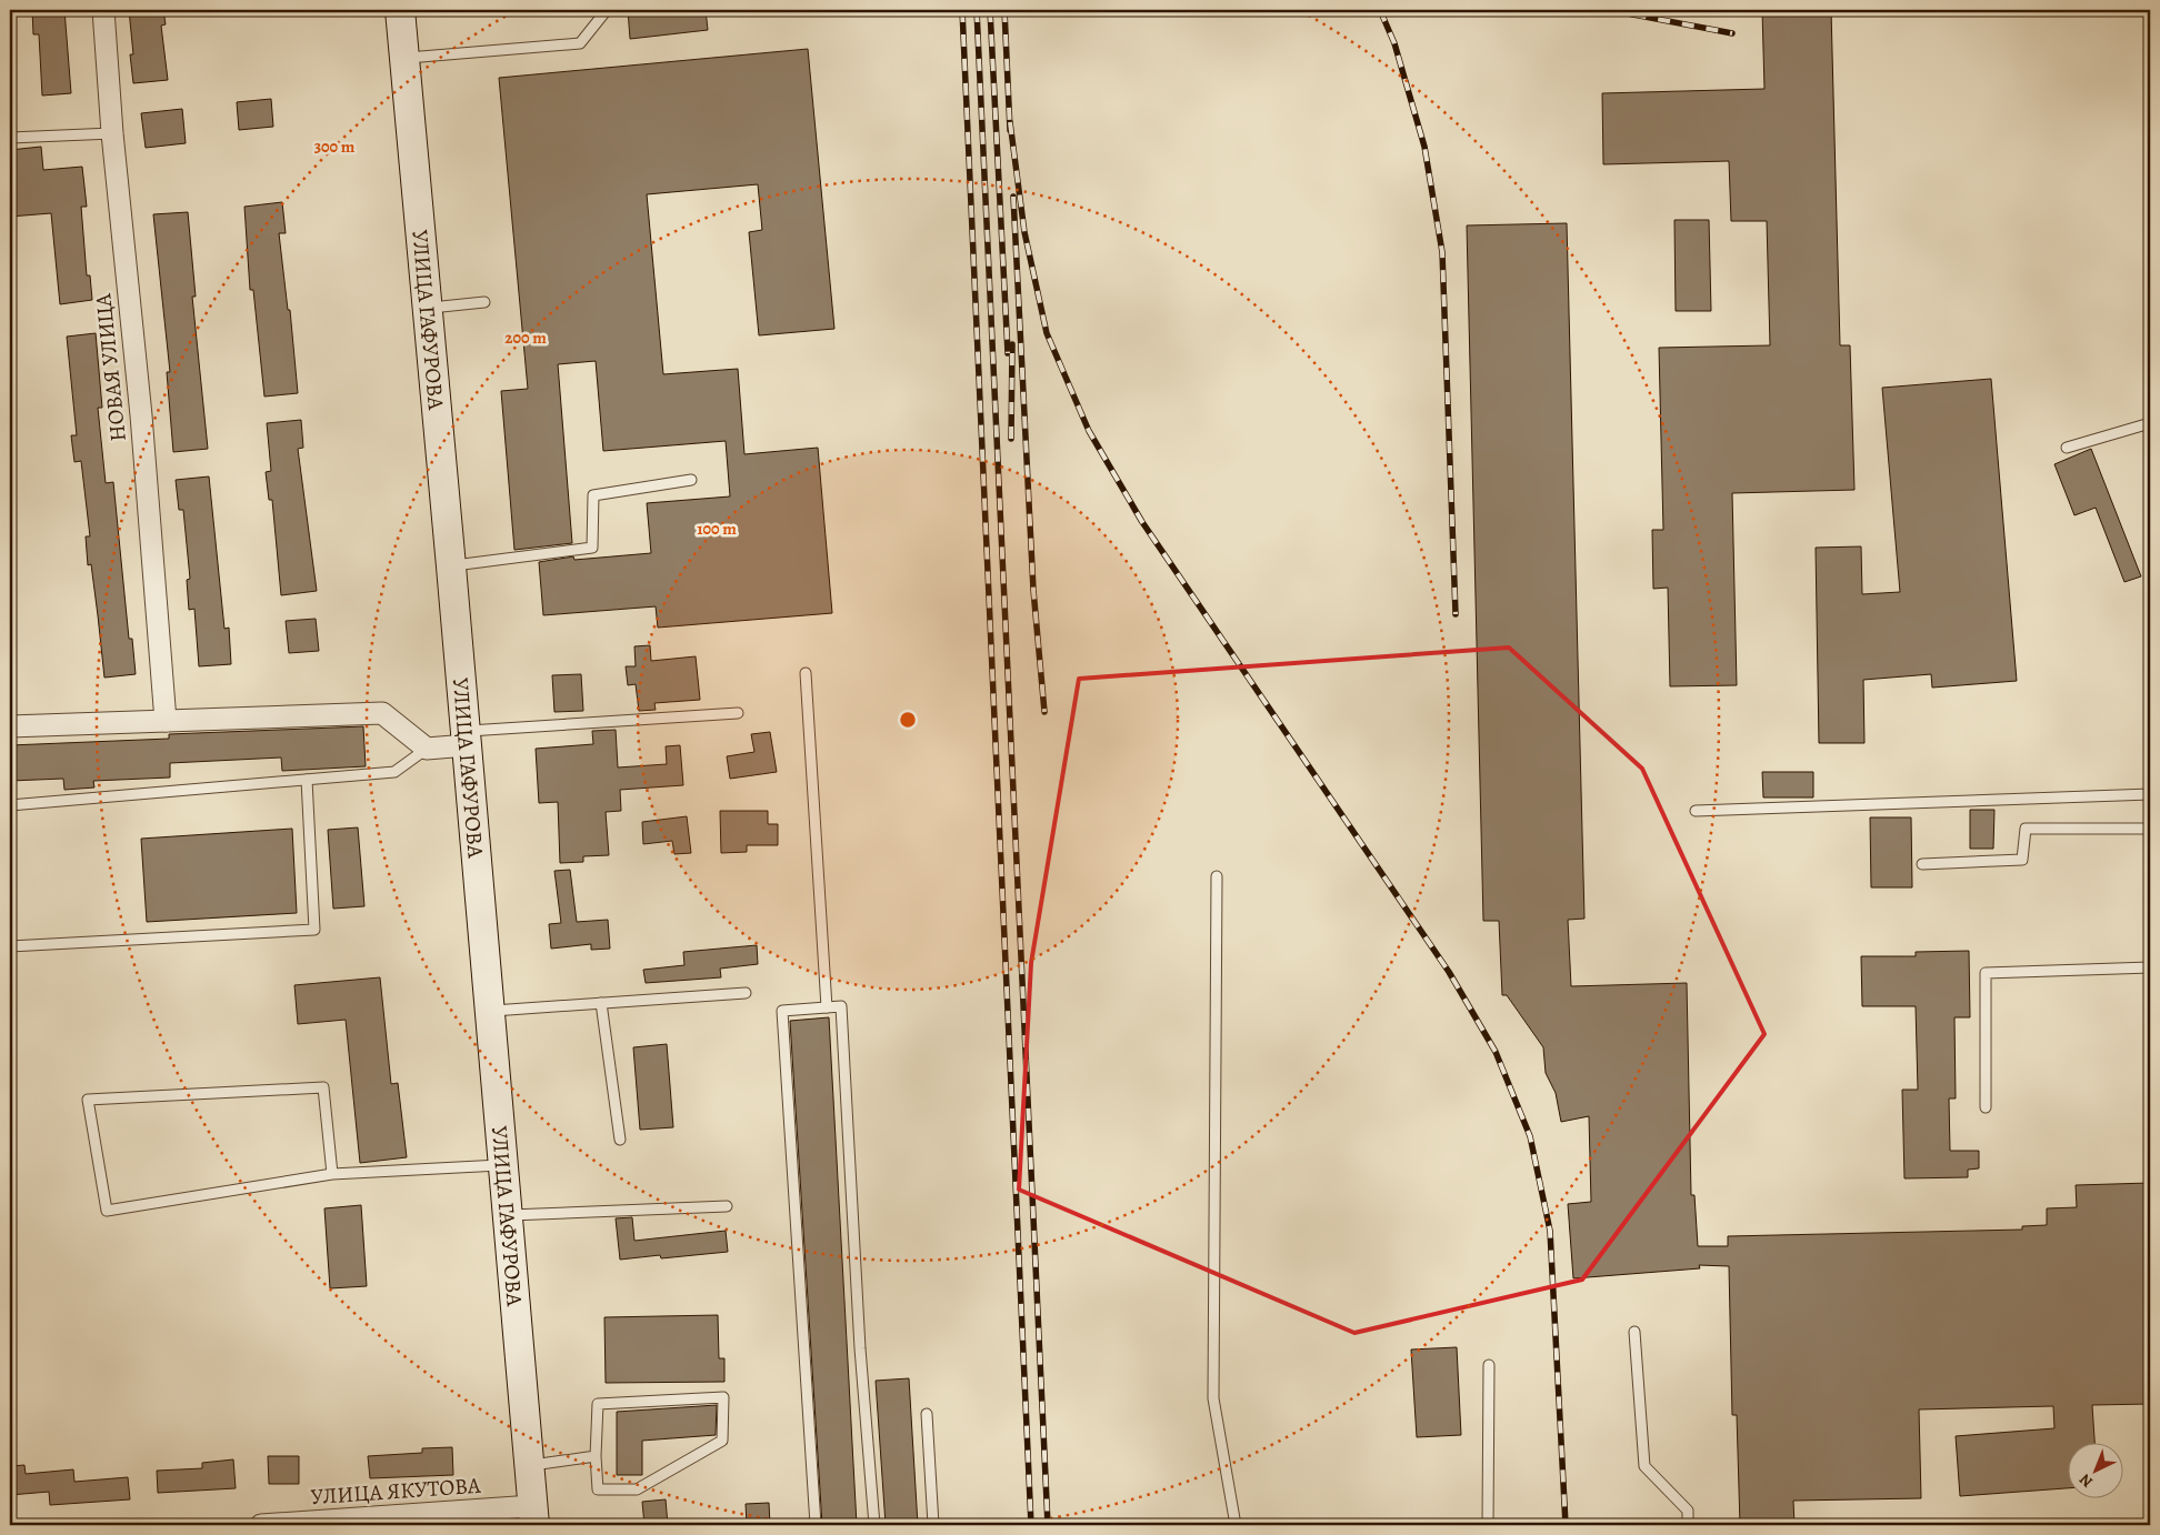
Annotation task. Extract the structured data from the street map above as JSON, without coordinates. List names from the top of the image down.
{
  "streets": {
    "main road": ["УЛИЦА ГАФУРОВА"],
    "street": ["НОВАЯ УЛИЦА", "УЛИЦА ЯКУТОВА"]
  },
  "crossings": [
    ["УЛИЦА ГАФУРОВА", "УЛИЦА ЯКУТОВА"]
  ],
  "north": "bottom left",
  "rings": ["300 m", "200 m", "100 m"]
}
